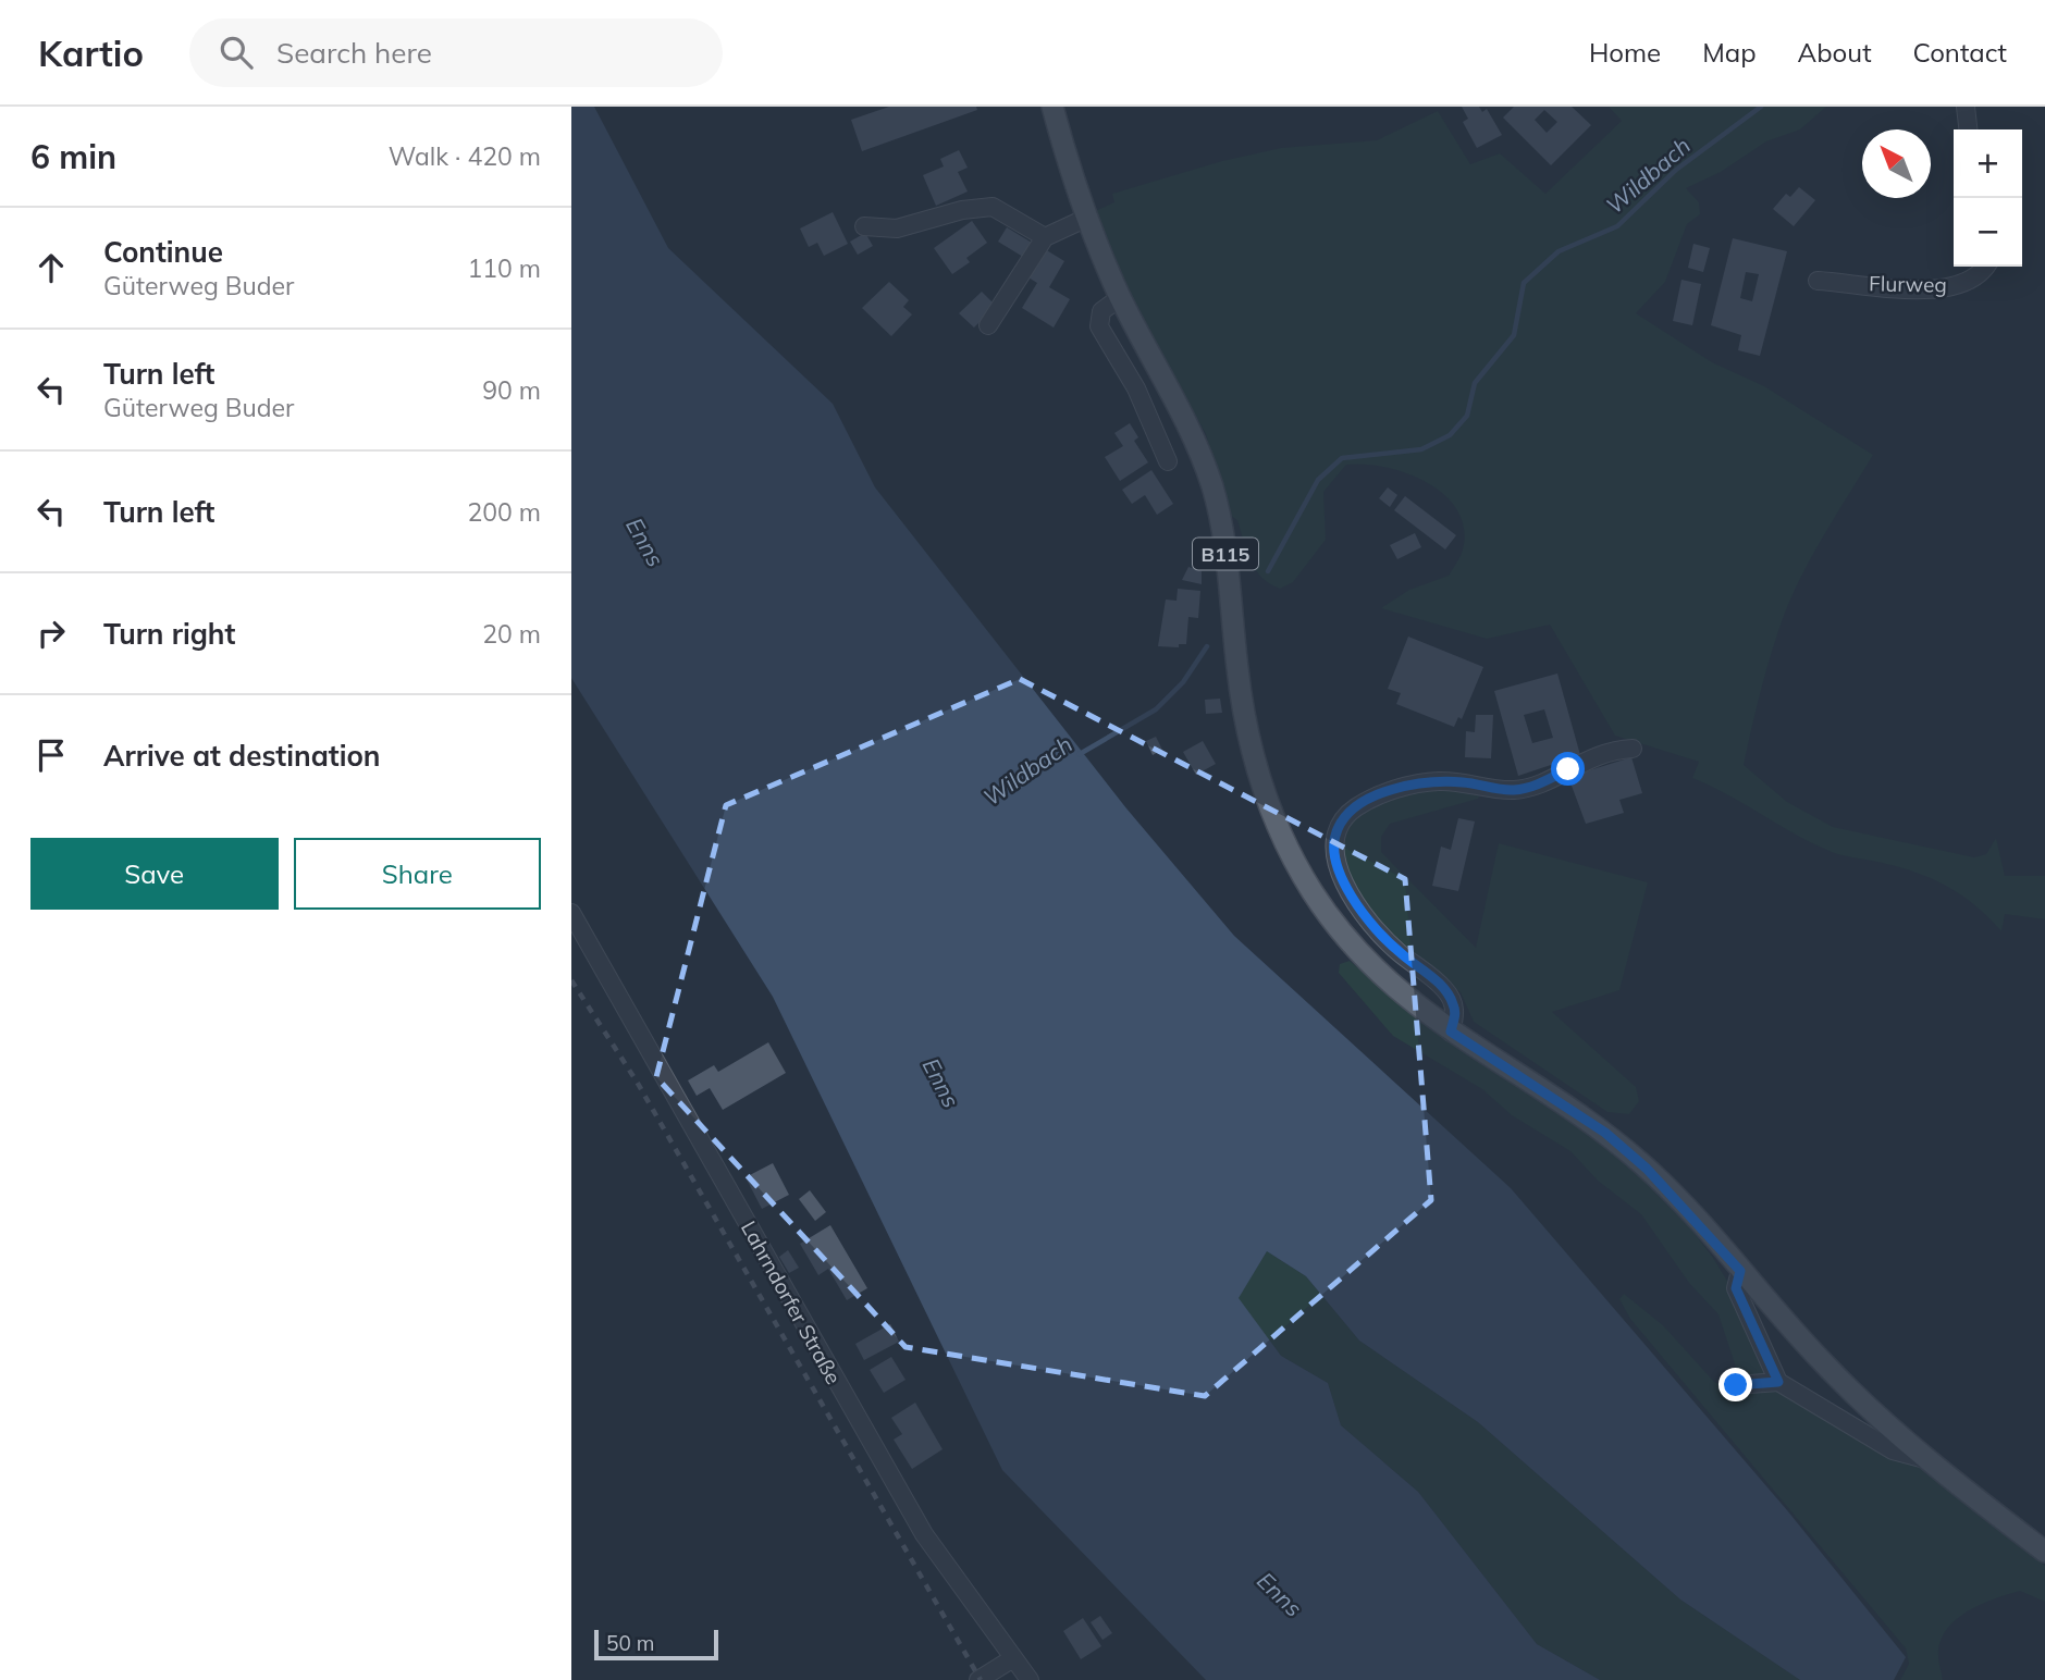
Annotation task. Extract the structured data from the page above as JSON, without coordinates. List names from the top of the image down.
{
  "streets": {
    "main road": ["B115"],
    "street": ["Flurweg", "Lahrndorfer Straße"]
  },
  "water": ["Wildbach", "Enns"],
  "scale_bar": "50 m",
  "north": "top left",
  "page": {
    "header": "Kartio",
    "search": "Search here",
    "nav": [
      "Home",
      "Map",
      "About",
      "Contact"
    ],
    "heading": ["6 min", "Walk · 420 m"],
    "map_buttons": ["+", "−"],
    "list": [
      ["Continue", "Güterweg Buder", "110 m"],
      ["Turn left", "Güterweg Buder", "90 m"],
      ["Turn left", "200 m"],
      ["Turn right", "20 m"],
      "Arrive at destination"
    ],
    "buttons": ["Save", "Share"],
    "scale": "50 m"
  }
}
